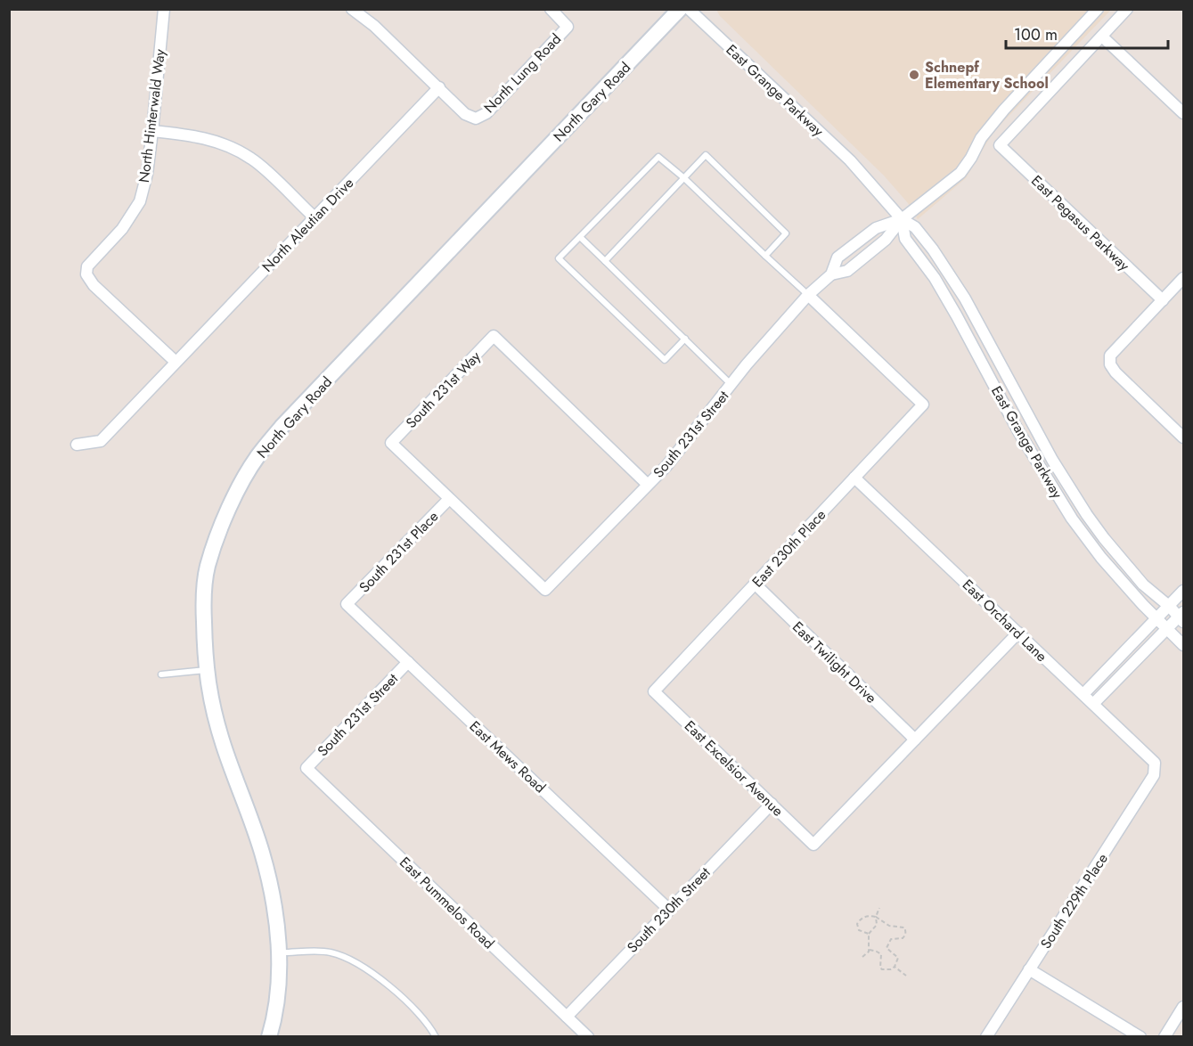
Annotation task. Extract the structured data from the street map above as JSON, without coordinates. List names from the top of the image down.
{
  "streets": {
    "main road": ["North Gary Road"],
    "street": [
      "North Lung Road",
      "East Grange Parkway",
      "North Hinterwald Way",
      "East Pegasus Parkway",
      "North Aleutian Drive",
      "South 231st Way",
      "South 231st Street",
      "East 230th Place",
      "South 231st Place",
      "East Orchard Lane",
      "East Twilight Drive",
      "East Mews Road",
      "East Excelsior Avenue",
      "South 229th Place",
      "East Pummelos Road",
      "South 230th Street"
    ]
  },
  "crossings": [
    ["North Lung Road", "North Aleutian Drive"],
    ["East Grange Parkway", "South 231st Street"],
    ["North Hinterwald Way", "North Aleutian Drive"],
    ["South 231st Way", "South 231st Street"],
    ["South 231st Way", "South 231st Place"],
    ["South 231st Street", "East 230th Place"],
    ["South 231st Street", "South 231st Place"],
    ["South 231st Street", "East Mews Road"],
    ["South 231st Street", "East Pummelos Road"],
    ["East 230th Place", "East Orchard Lane"],
    ["East 230th Place", "East Twilight Drive"],
    ["East 230th Place", "East Excelsior Avenue"],
    ["South 231st Place", "East Mews Road"],
    ["East Orchard Lane", "South 229th Place"],
    ["East Twilight Drive", "East Excelsior Avenue"],
    ["East Mews Road", "South 230th Street"],
    ["East Excelsior Avenue", "South 230th Street"],
    ["East Pummelos Road", "South 230th Street"]
  ],
  "places": ["Schnepf Elementary School"],
  "scale_bar": "100 m"
}
